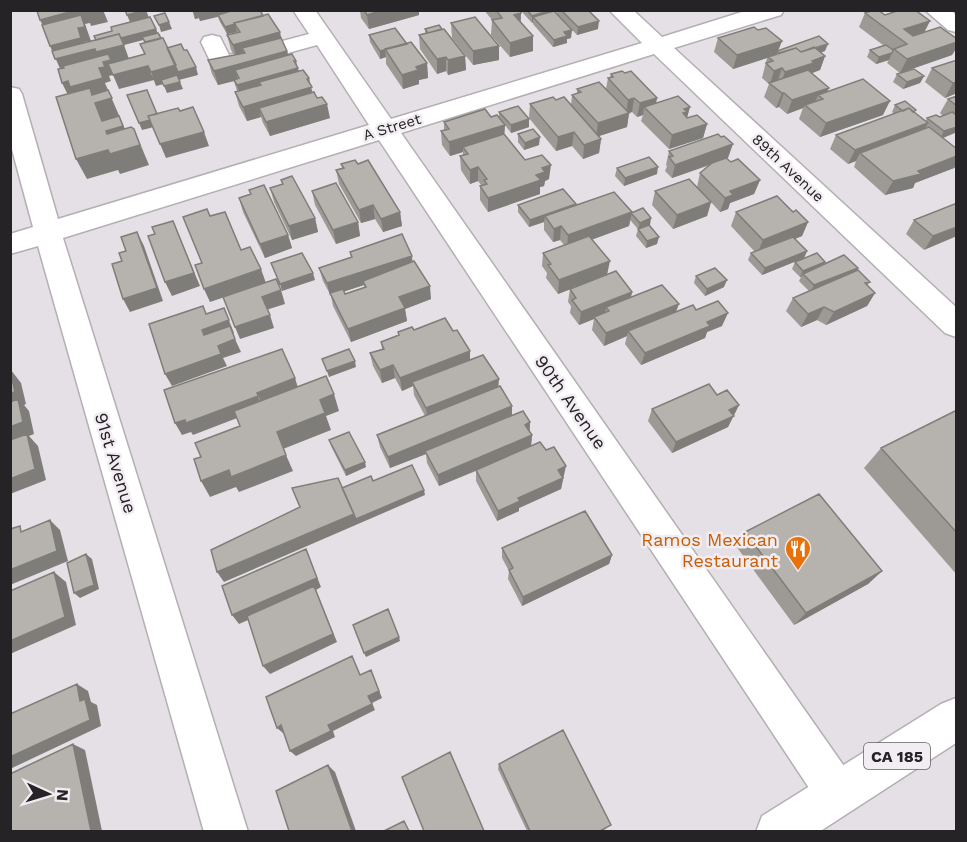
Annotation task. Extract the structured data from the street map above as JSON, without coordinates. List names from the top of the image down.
{
  "streets": {
    "street": [
      "A Street",
      "89th Avenue",
      "90th Avenue",
      "91st Avenue",
      "CA 185"
    ]
  },
  "crossings": [
    ["A Street", "89th Avenue"],
    ["A Street", "90th Avenue"],
    ["A Street", "91st Avenue"],
    ["90th Avenue", "CA 185"]
  ],
  "places": {
    "restaurant": ["Ramos Mexican Restaurant"]
  },
  "north": "right"
}
